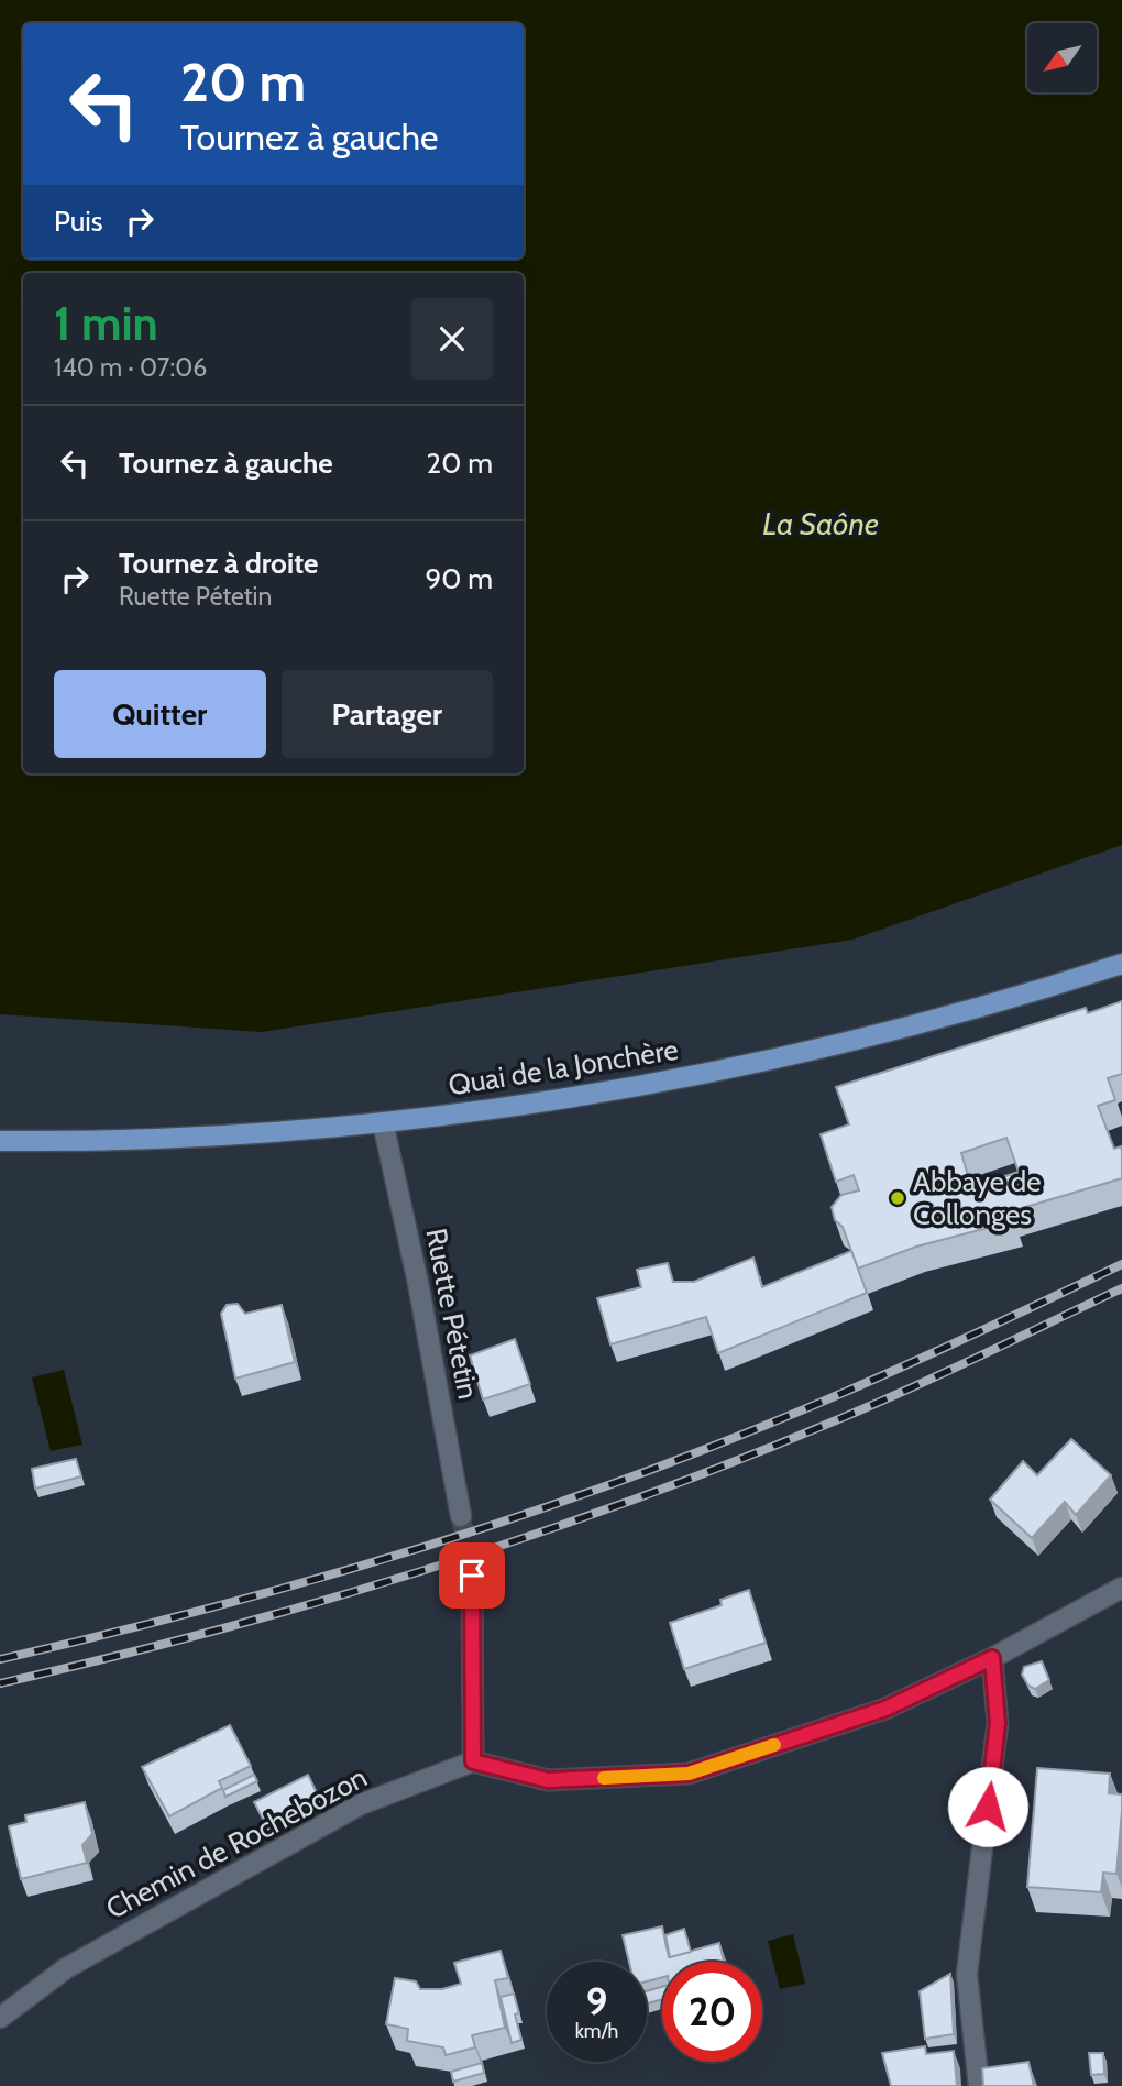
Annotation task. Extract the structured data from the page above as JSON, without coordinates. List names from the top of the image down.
{
  "streets": {
    "main road": ["Quai de la Jonchère"],
    "street": ["Ruette Pétetin", "Chemin de Rochebozon"]
  },
  "crossings": [
    ["Quai de la Jonchère", "Ruette Pétetin"]
  ],
  "water": ["La Saône"],
  "places": ["Abbaye de Collonges"],
  "north": "bottom left",
  "page": {
    "turn": ["20 m", "Tournez à gauche"],
    "then": "Puis",
    "heading": ["1 min", "140 m · 07:06"],
    "list": [
      {
        "name": "Tournez à gauche",
        "value": "20 m"
      },
      {
        "name": "Tournez à droite",
        "note": "Ruette Pétetin",
        "value": "90 m"
      }
    ],
    "buttons": ["Quitter", "Partager"],
    "speed": "9 km/h",
    "limit": "20"
  }
}
